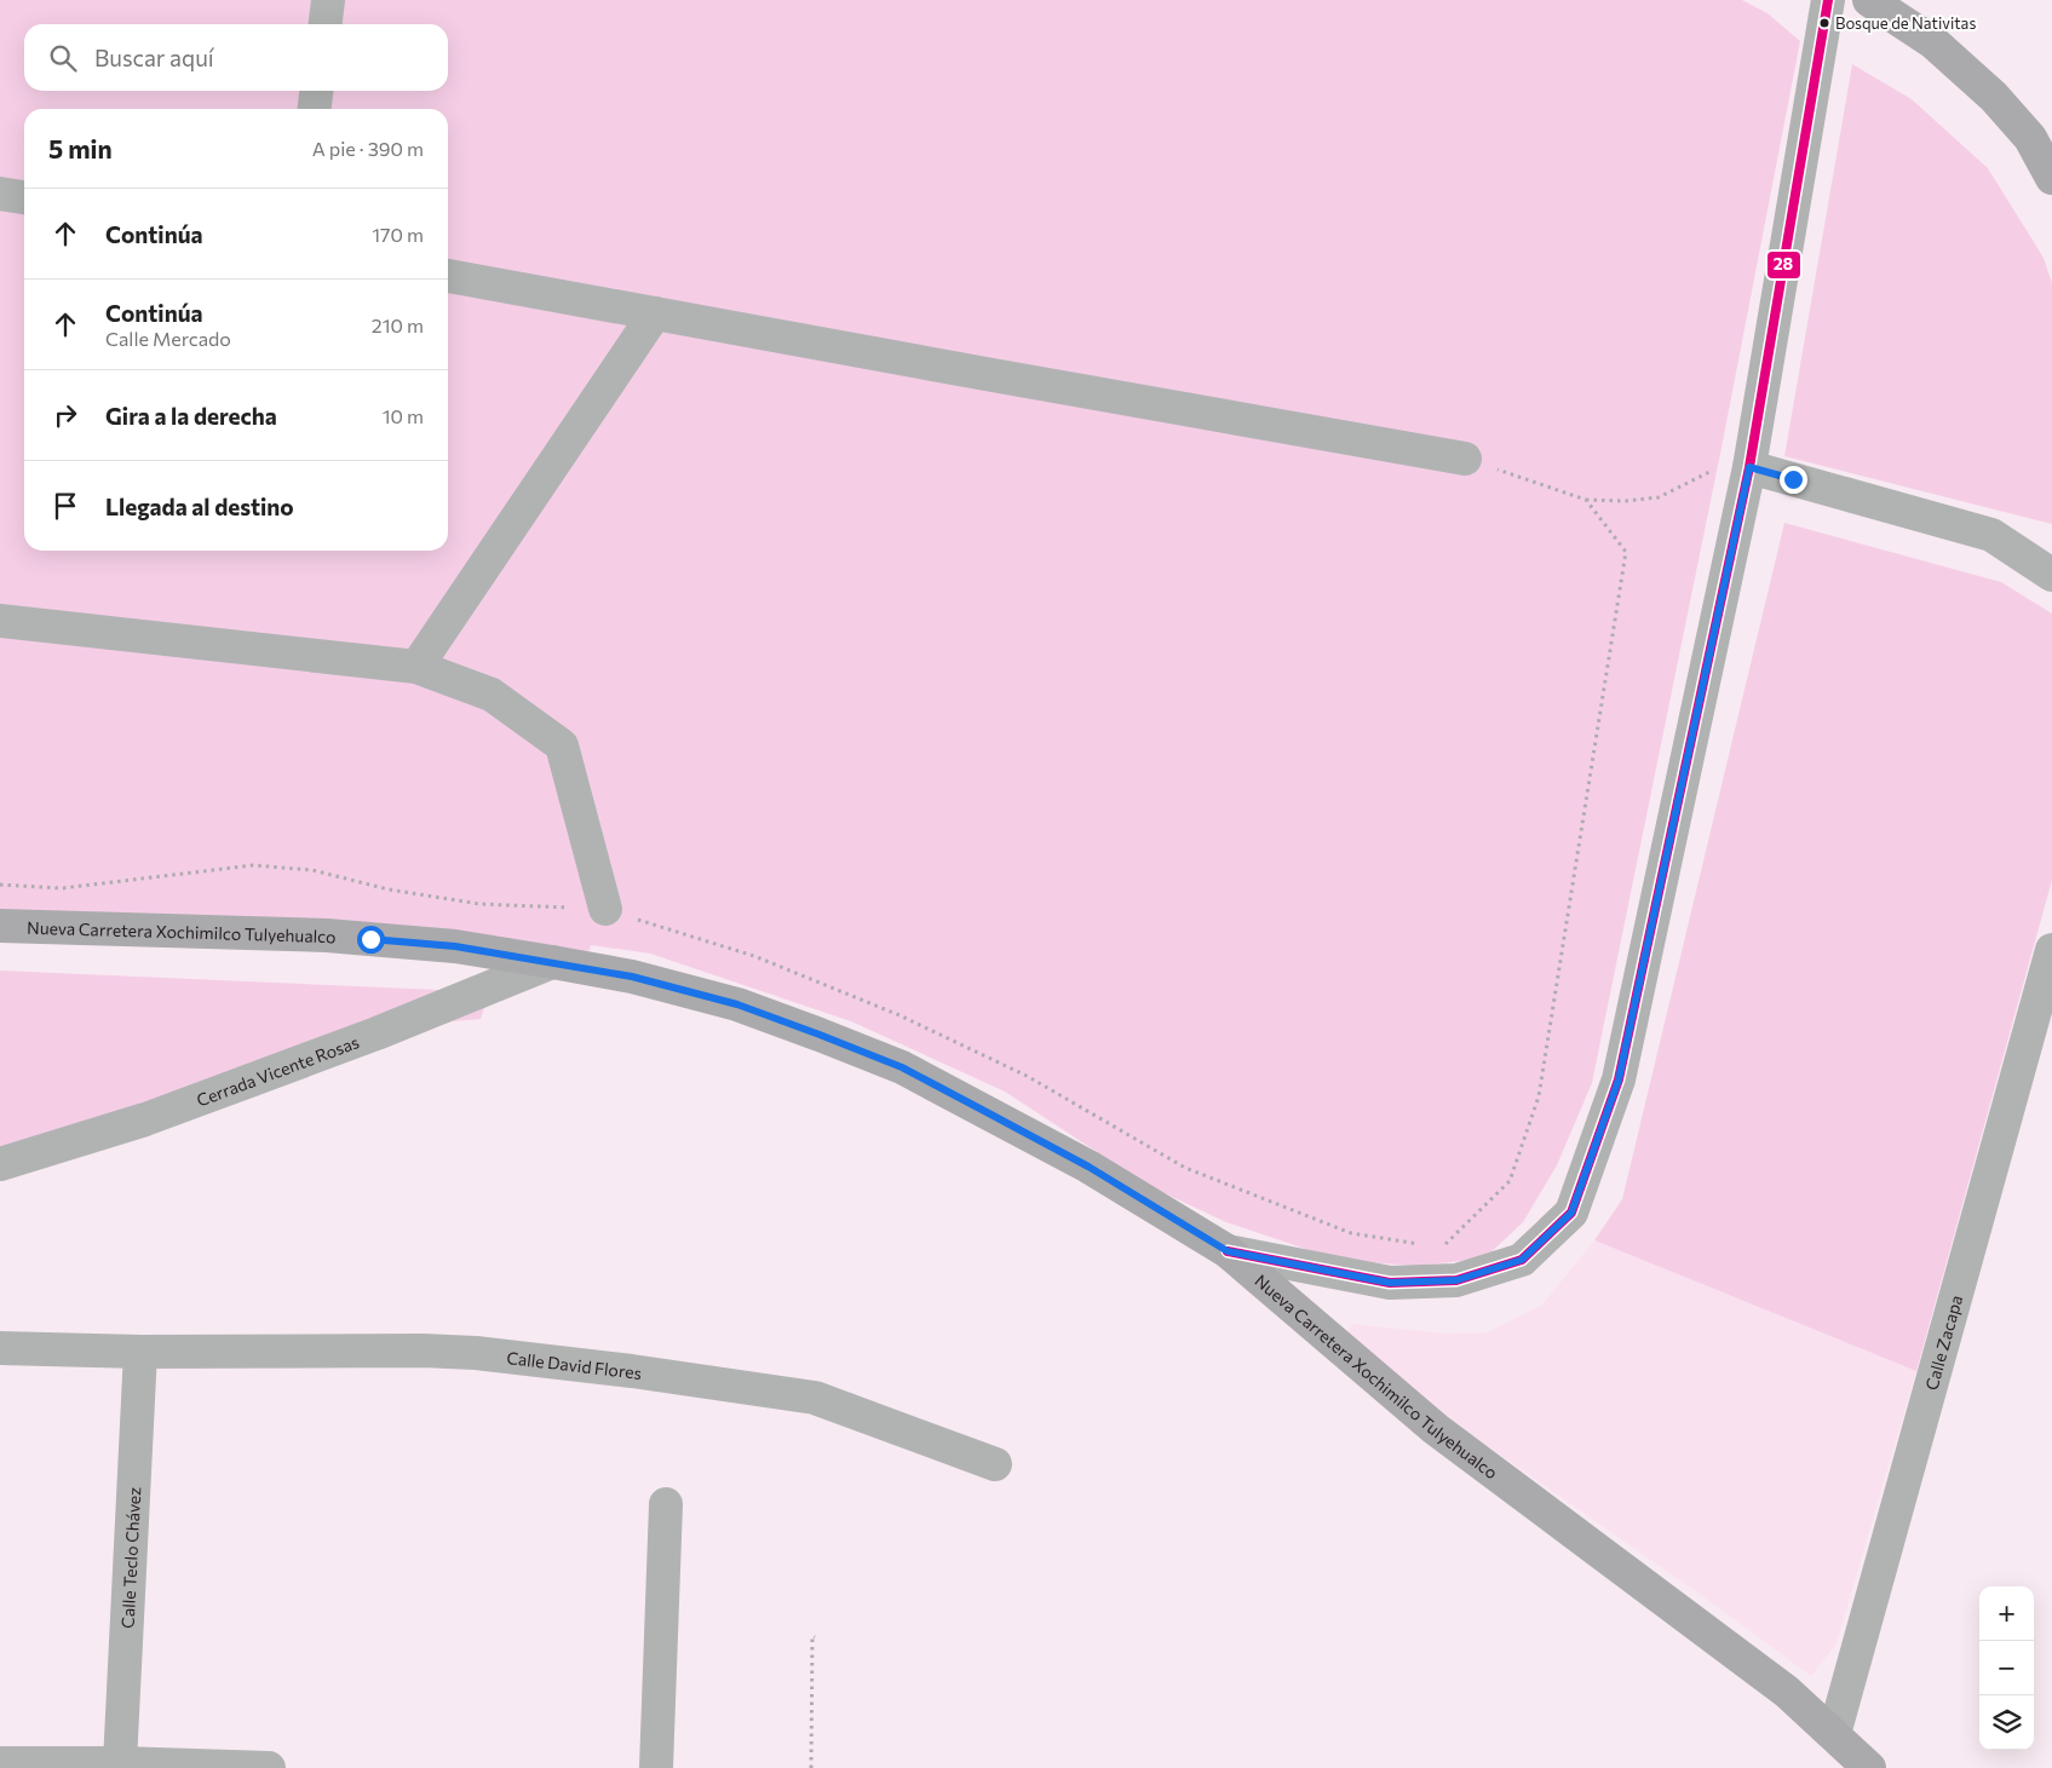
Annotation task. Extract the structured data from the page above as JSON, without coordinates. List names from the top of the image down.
{
  "streets": {
    "main road": ["Nueva Carretera Xochimilco Tulyehualco"],
    "street": [
      "Cerrada Vicente Rosas",
      "Calle Zacapa",
      "Calle David Flores",
      "Calle Teclo Chávez"
    ]
  },
  "crossings": [
    ["Nueva Carretera Xochimilco Tulyehualco", "Cerrada Vicente Rosas"],
    ["Nueva Carretera Xochimilco Tulyehualco", "Calle Zacapa"],
    ["Calle David Flores", "Calle Teclo Chávez"]
  ],
  "places": ["Bosque de Nativitas"],
  "lines": ["transit line 28"],
  "page": {
    "search": "Buscar aquí",
    "heading": ["5 min", "A pie · 390 m"],
    "list": [
      ["Continúa", "170 m"],
      ["Continúa", "Calle Mercado", "210 m"],
      ["Gira a la derecha", "10 m"],
      "Llegada al destino"
    ],
    "map_buttons": ["+", "−"]
  }
}
